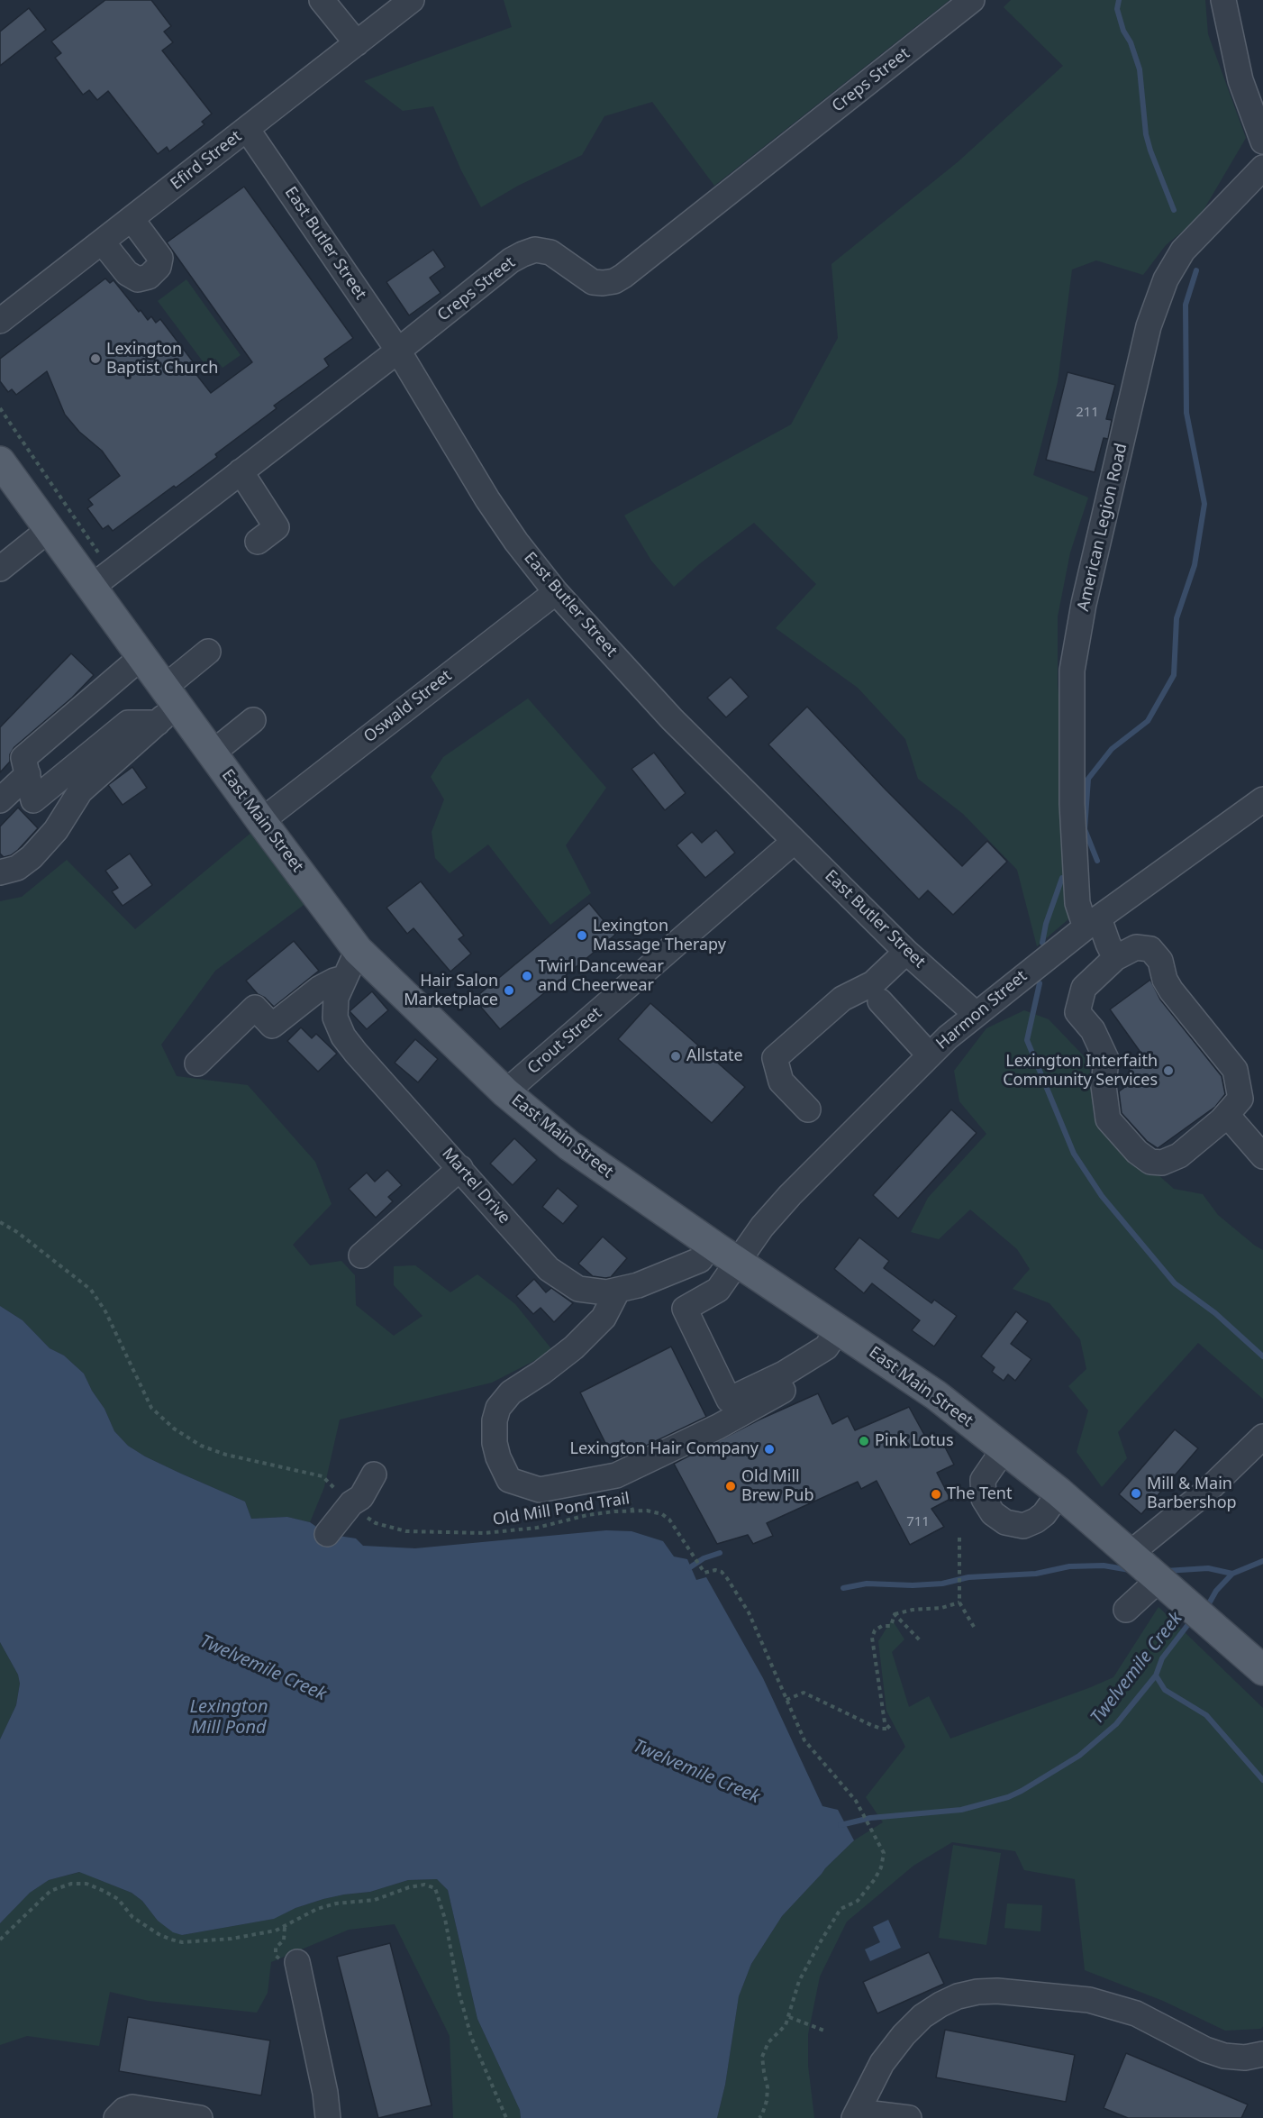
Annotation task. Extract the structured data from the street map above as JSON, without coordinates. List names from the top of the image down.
{
  "streets": {
    "main road": ["East Main Street"],
    "street": [
      "Creps Street",
      "Efird Street",
      "East Butler Street",
      "American Legion Road",
      "Oswald Street",
      "Harmon Street",
      "Crout Street",
      "Martel Drive"
    ],
    "path": ["Old Mill Pond Trail"]
  },
  "crossings": [
    ["Creps Street", "East Butler Street"],
    ["Creps Street", "East Main Street"],
    ["Efird Street", "East Butler Street"],
    ["East Butler Street", "Oswald Street"],
    ["East Butler Street", "Harmon Street"],
    ["East Butler Street", "Crout Street"],
    ["American Legion Road", "Harmon Street"],
    ["Oswald Street", "East Main Street"],
    ["East Main Street", "Harmon Street"],
    ["East Main Street", "Crout Street"],
    ["East Main Street", "Martel Drive"]
  ],
  "water": ["Twelvemile Creek", "Lexington Mill Pond"],
  "places": [
    "Lexington Baptist Church",
    "Lexington Massage Therapy",
    "Twirl Dancewear and Cheerwear",
    "Hair Salon Marketplace",
    "Allstate",
    "Lexington Interfaith Community Services",
    "Pink Lotus",
    "Lexington Hair Company",
    "Old Mill Brew Pub",
    "Mill & Main Barbershop",
    "The Tent"
  ],
  "house_numbers": ["211", "711"]
}
